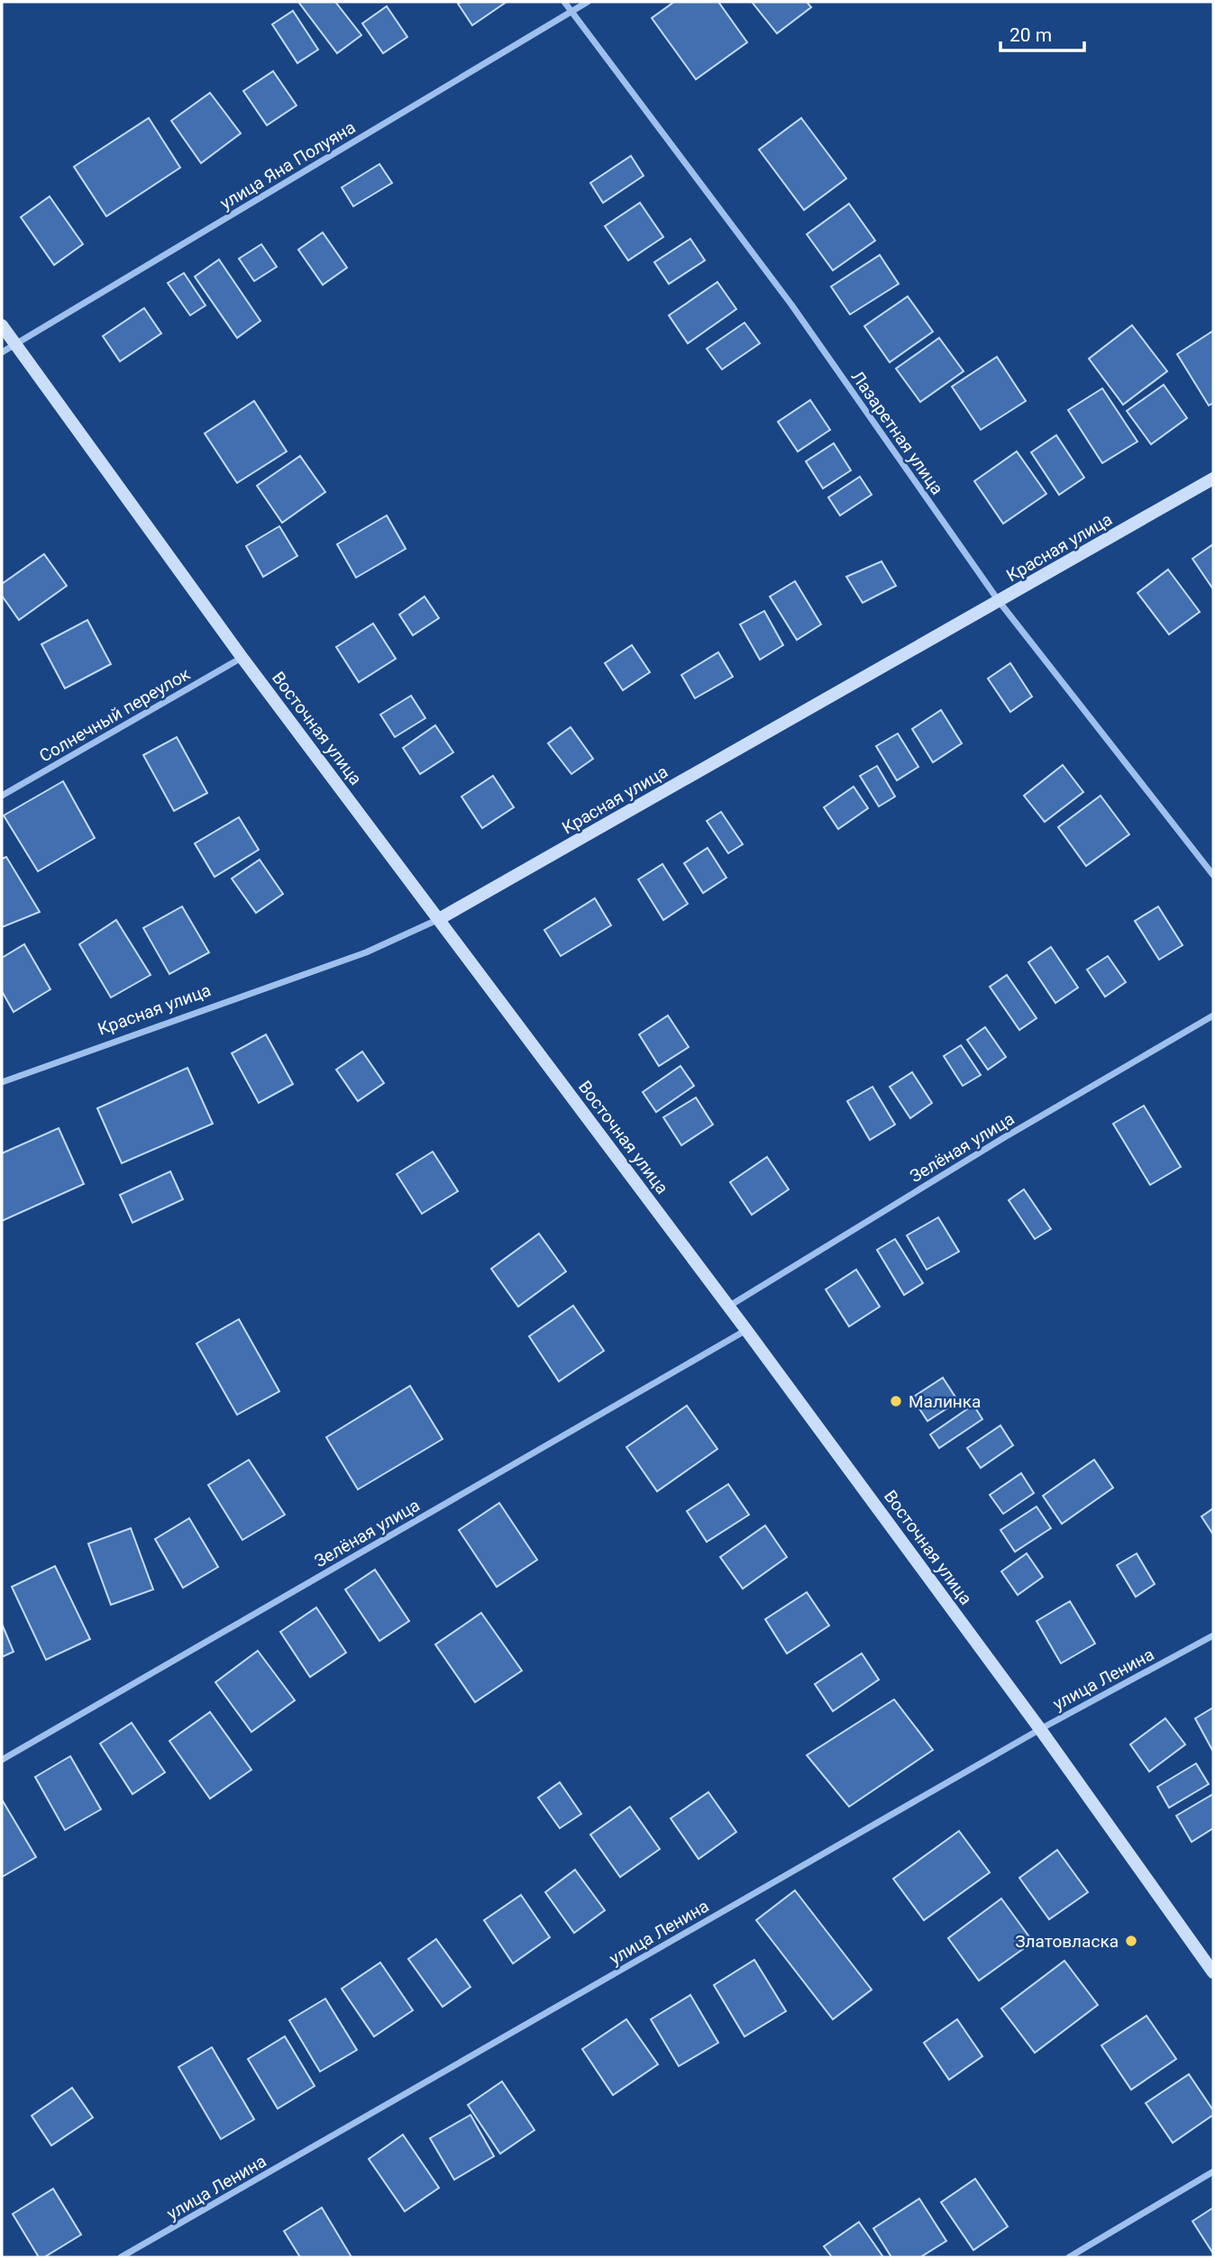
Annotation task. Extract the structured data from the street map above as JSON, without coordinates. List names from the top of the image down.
{
  "streets": {
    "street": [
      "улица Яна Полуяна",
      "Лазаретная улица",
      "Красная улица",
      "Солнечный переулок",
      "Восточная улица",
      "Зелёная улица",
      "улица Ленина"
    ]
  },
  "crossings": [
    ["улица Яна Полуяна", "Лазаретная улица"],
    ["улица Яна Полуяна", "Восточная улица"],
    ["Лазаретная улица", "Красная улица"],
    ["Красная улица", "Восточная улица"],
    ["Солнечный переулок", "Восточная улица"],
    ["Восточная улица", "Зелёная улица"],
    ["Восточная улица", "улица Ленина"]
  ],
  "places": ["Малинка", "Златовласка"],
  "scale_bar": "20 m"
}
